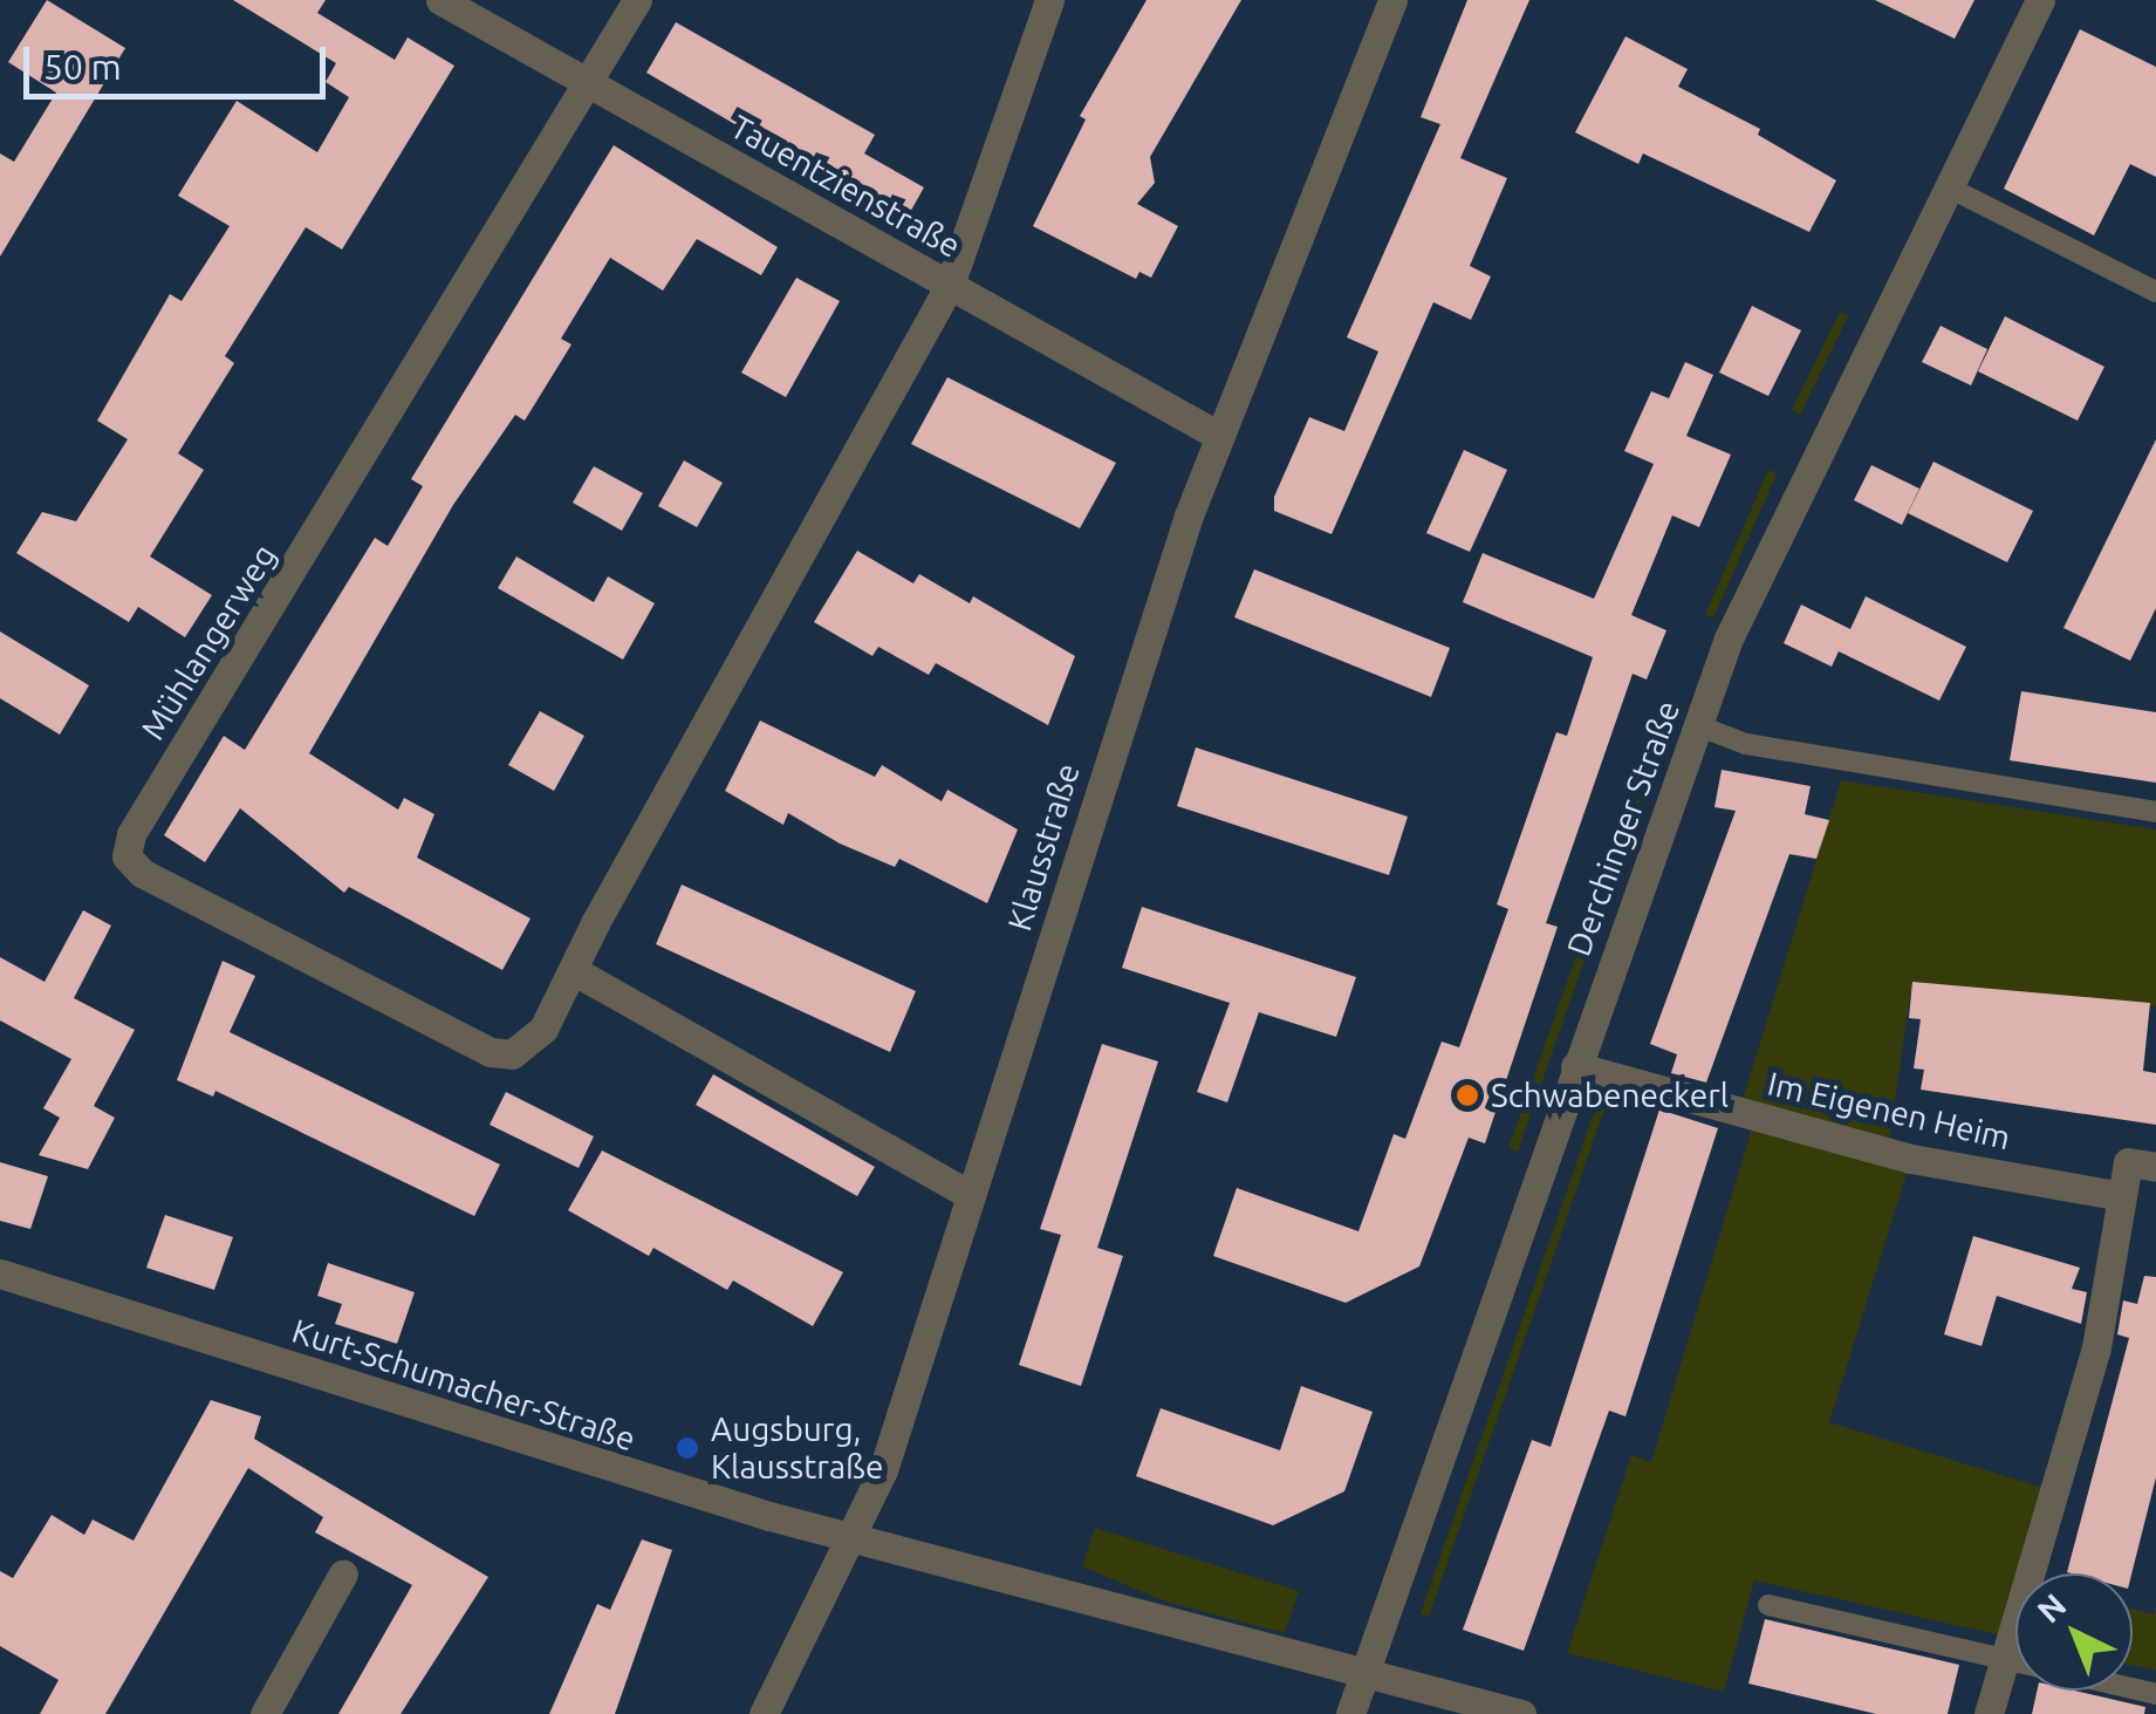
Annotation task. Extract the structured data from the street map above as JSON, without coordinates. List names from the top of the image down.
{
  "streets": {
    "street": [
      "Tauentzienstraße",
      "Mühlangerweg",
      "Derchinger Straße",
      "Klausstraße",
      "Im Eigenen Heim",
      "Kurt-Schumacher-Straße"
    ]
  },
  "crossings": [
    ["Tauentzienstraße", "Mühlangerweg"],
    ["Tauentzienstraße", "Klausstraße"],
    ["Derchinger Straße", "Im Eigenen Heim"],
    ["Derchinger Straße", "Kurt-Schumacher-Straße"],
    ["Klausstraße", "Kurt-Schumacher-Straße"]
  ],
  "places": ["Schwabeneckerl", "Augsburg, Klausstraße"],
  "scale_bar": "50 m",
  "north": "top left"
}
